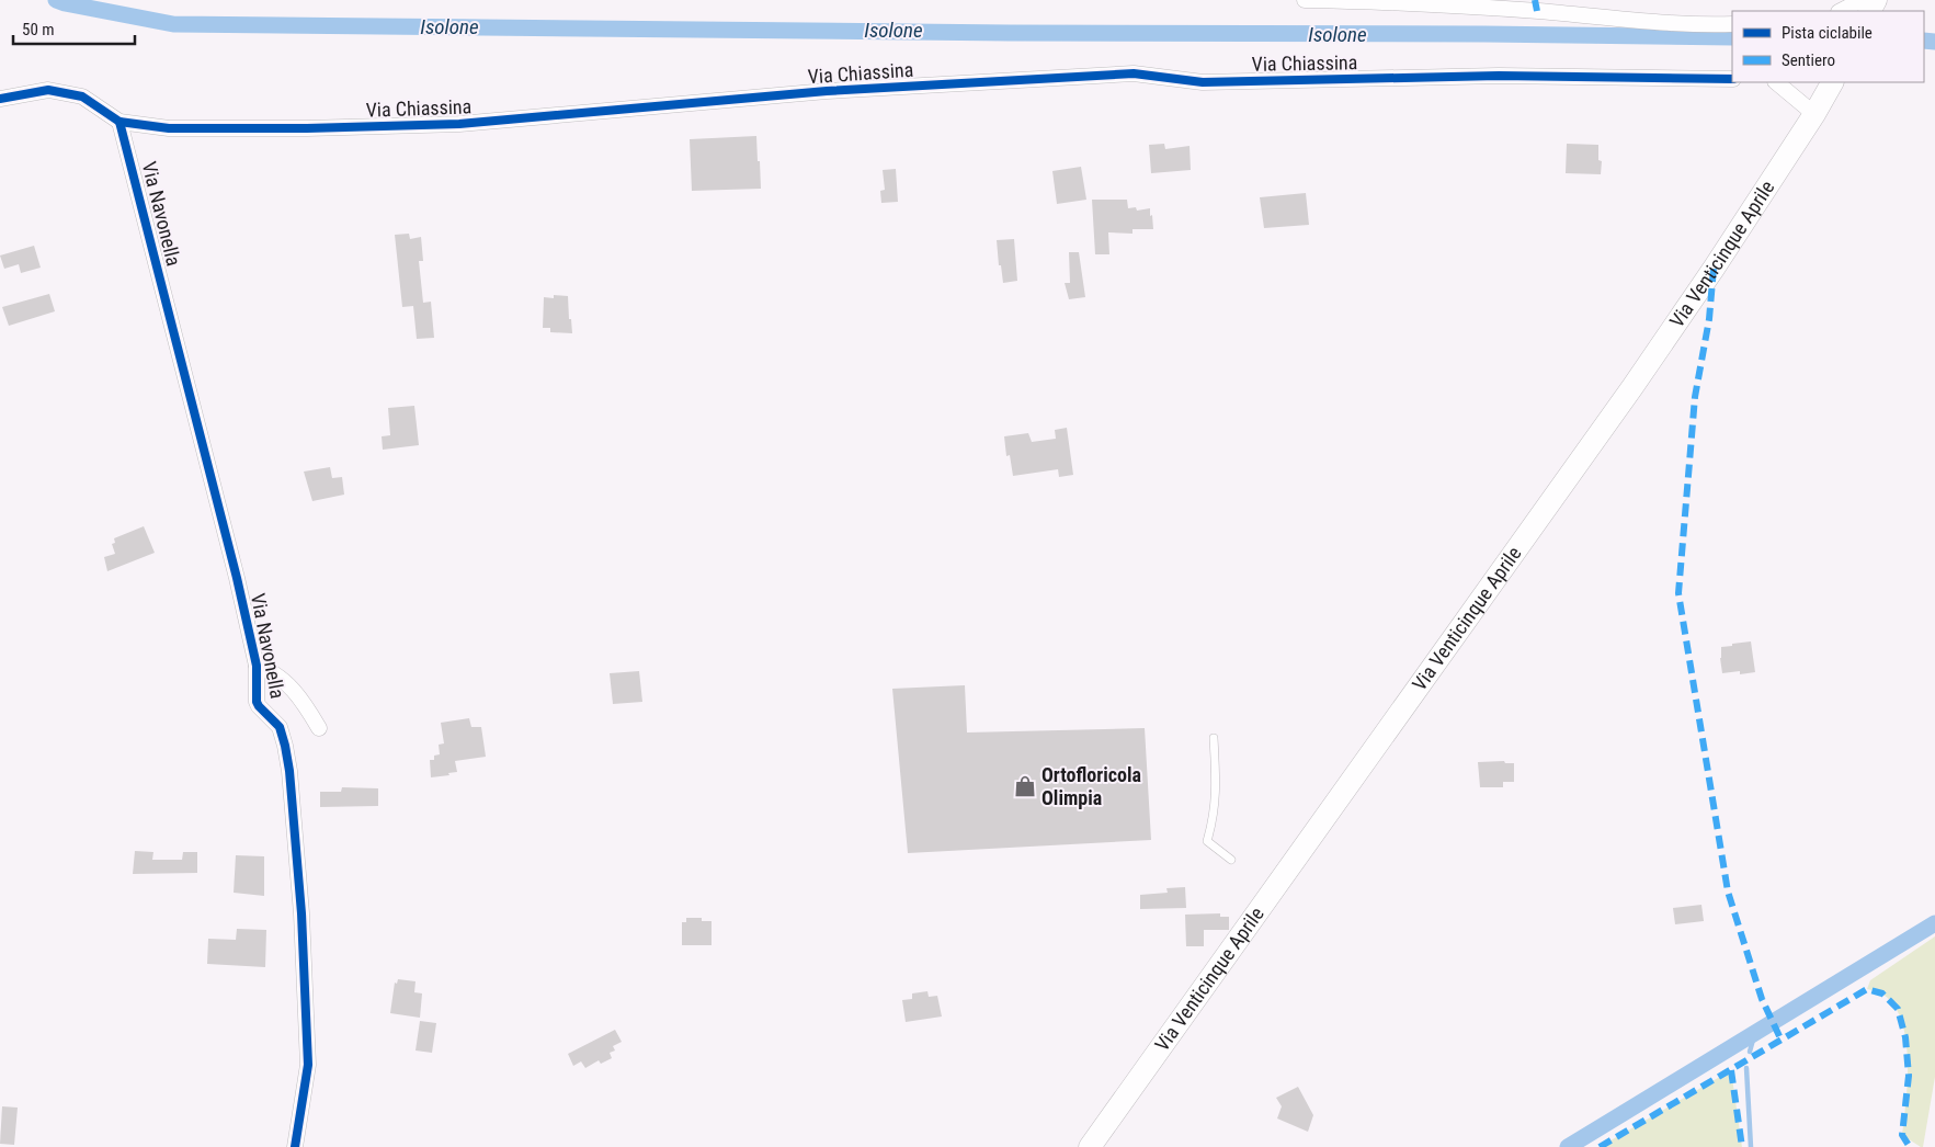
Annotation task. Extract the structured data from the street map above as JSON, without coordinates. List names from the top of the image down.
{
  "streets": {
    "main road": ["Via Venticinque Aprile"],
    "street": ["Via Chiassina", "Via Navonella"]
  },
  "crossings": [
    ["Via Chiassina", "Via Navonella"]
  ],
  "water": ["Isolone"],
  "places": {
    "shop": ["Ortofloricola Olimpia"]
  },
  "legend": ["Pista ciclabile", "Sentiero"],
  "scale_bar": "50 m"
}
